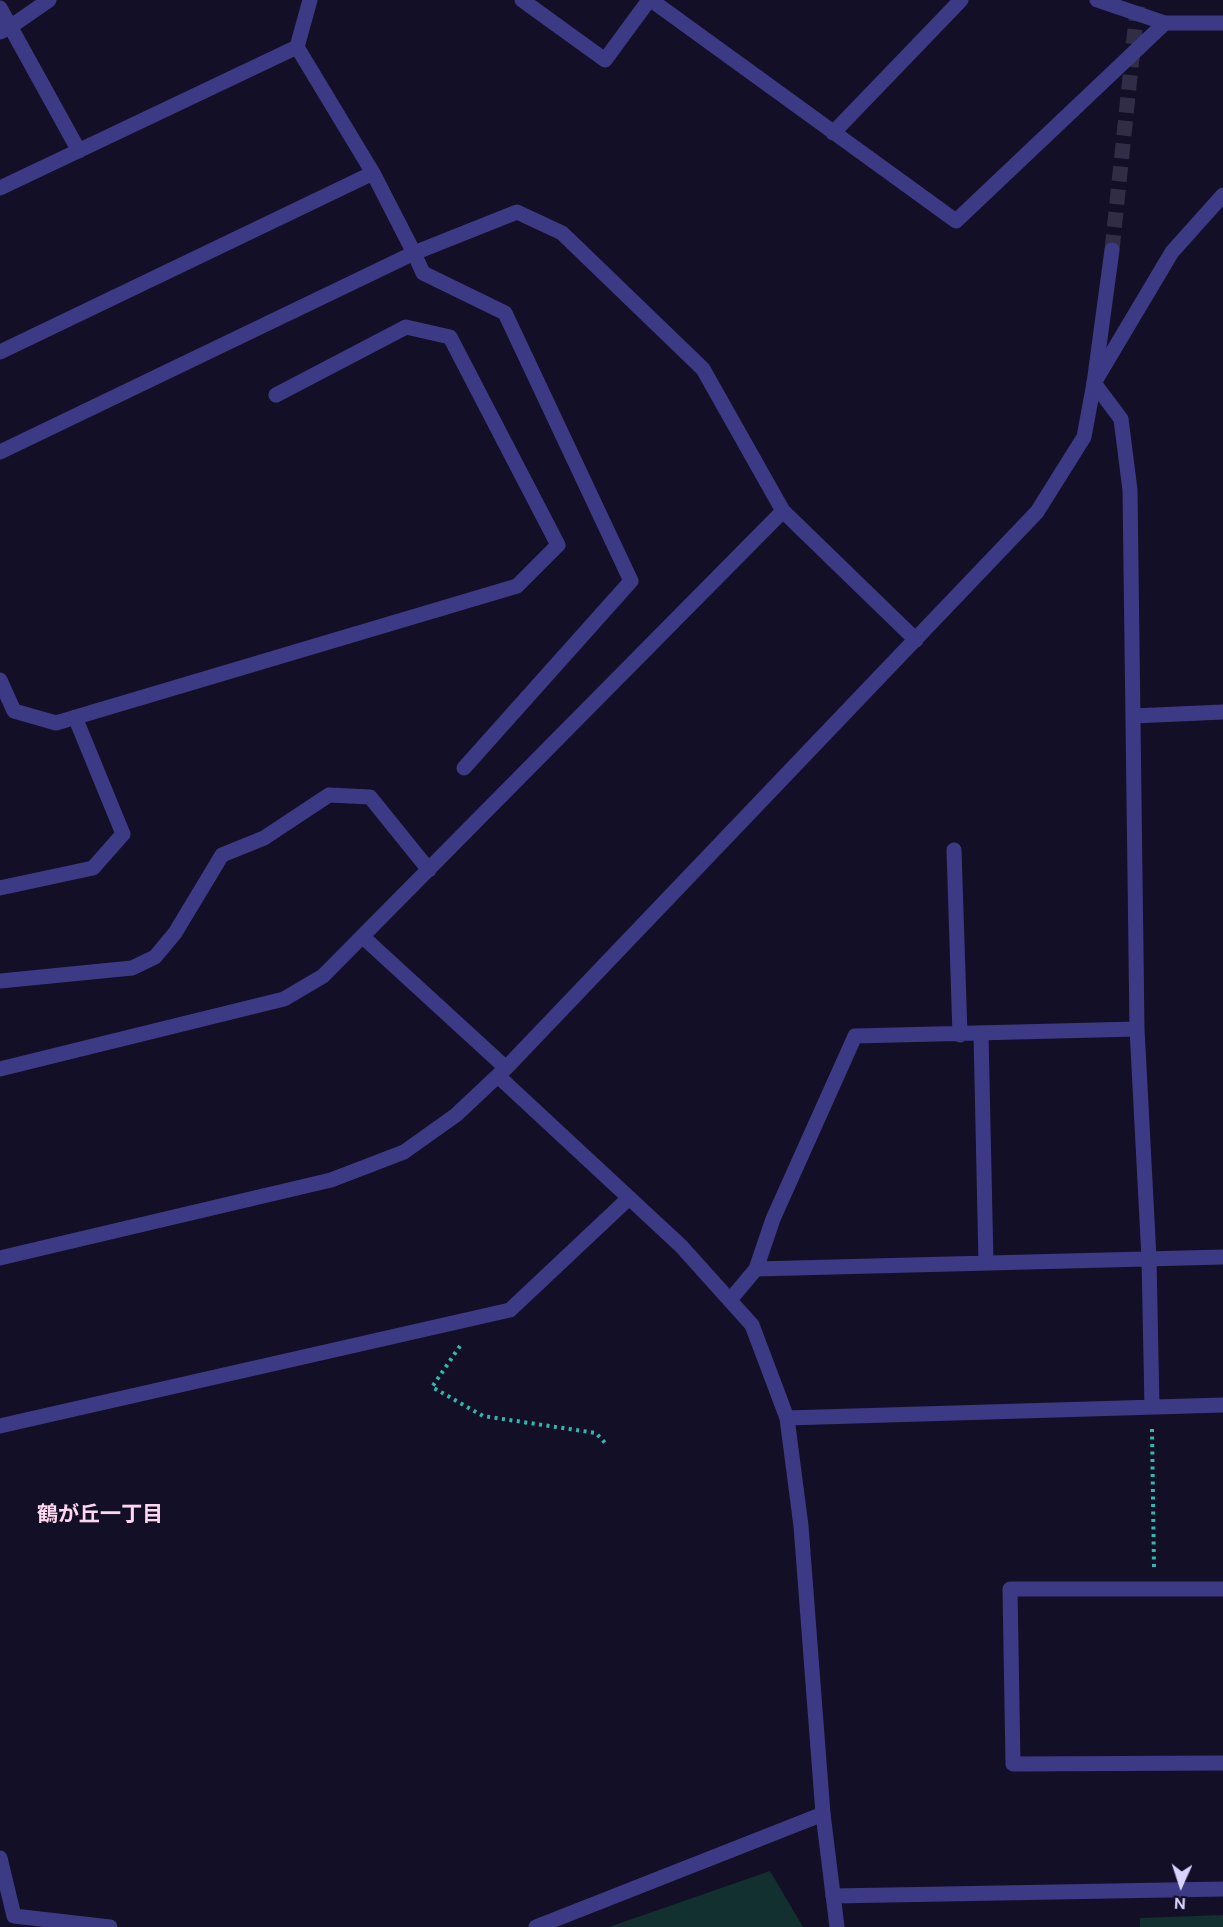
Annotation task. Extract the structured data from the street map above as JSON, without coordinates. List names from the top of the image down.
{
  "districts": ["鶴が丘一丁目"],
  "north": "bottom"
}
